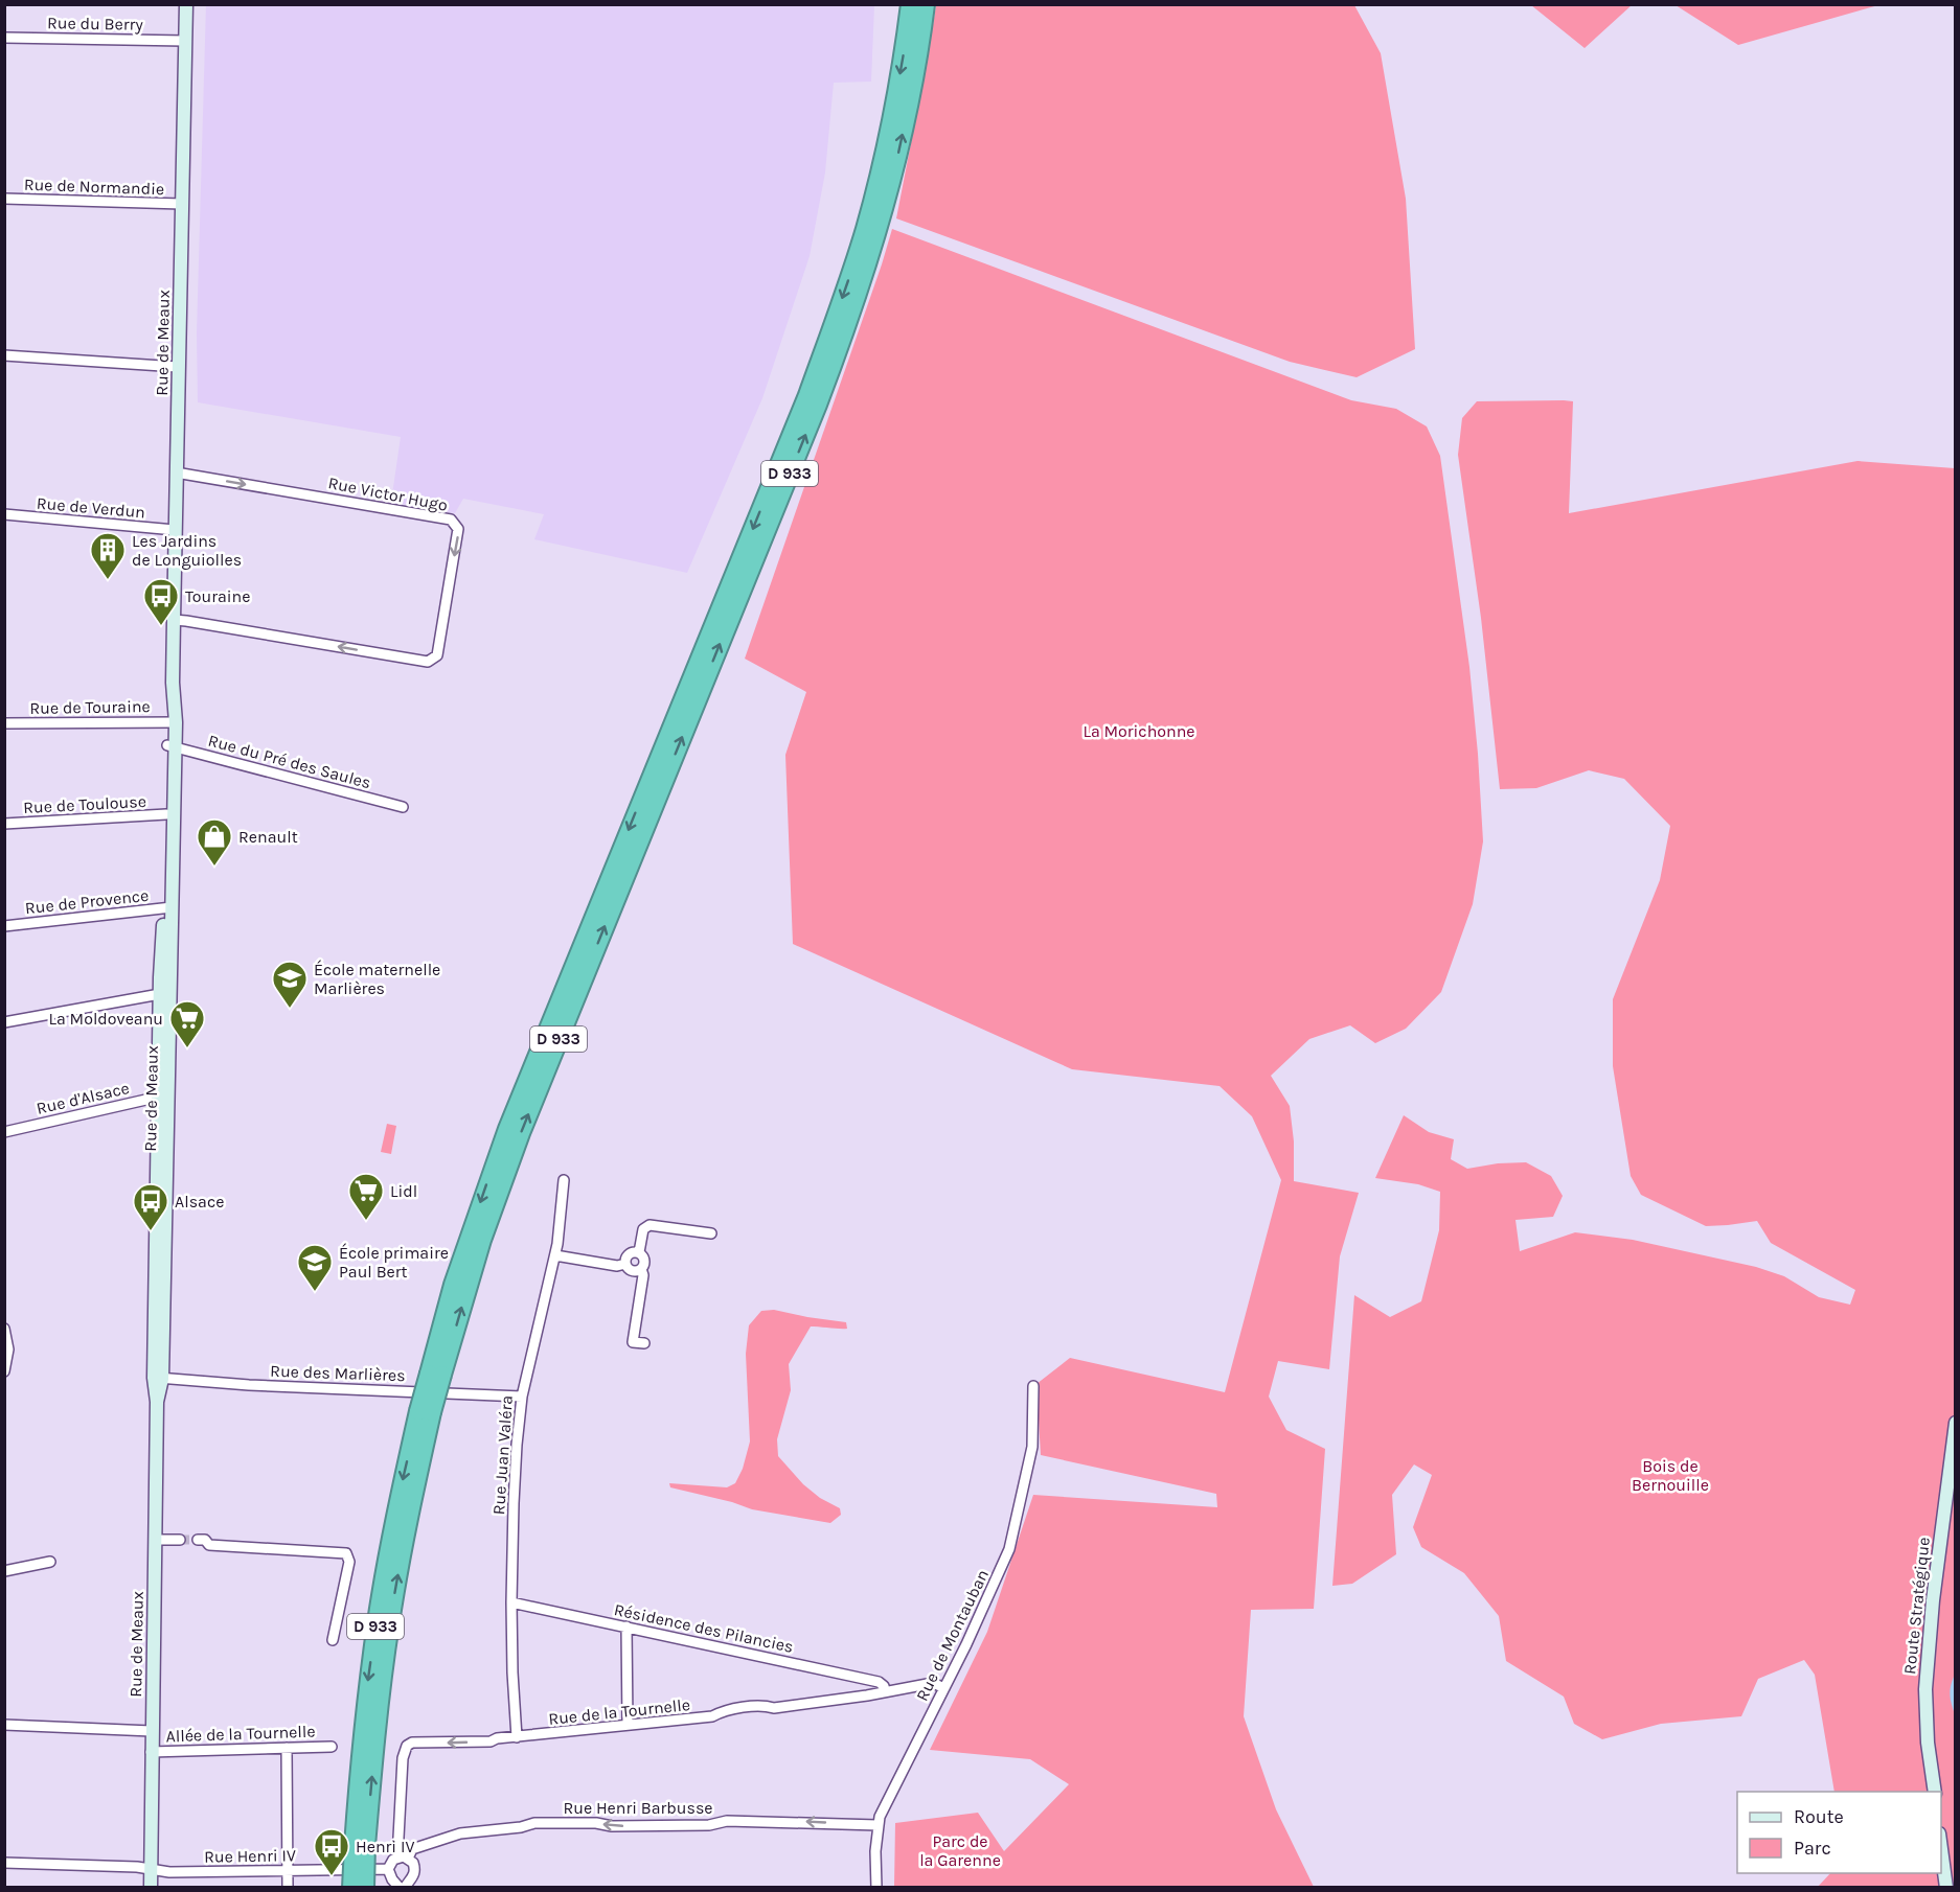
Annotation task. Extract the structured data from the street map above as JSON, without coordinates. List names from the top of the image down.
{
  "streets": {
    "highway": ["D 933"],
    "main road": ["Rue de Meaux", "Route Stratégique"],
    "street": [
      "Rue du Berry",
      "Rue de Normandie",
      "Rue Victor Hugo",
      "Rue de Verdun",
      "Rue de Touraine",
      "Rue du Pré des Saules",
      "Rue de Toulouse",
      "Rue de Provence",
      "Rue d'Alsace",
      "Rue des Marlières",
      "Rue Juan Valéra",
      "Résidence des Pilancies",
      "Rue de Montauban",
      "Rue de la Tournelle",
      "Allée de la Tournelle",
      "Rue Henri Barbusse",
      "Rue Henri IV"
    ]
  },
  "crossings": [
    ["Rue du Berry", "Rue de Meaux"],
    ["Rue de Normandie", "Rue de Meaux"],
    ["Rue de Meaux", "Rue Victor Hugo"],
    ["Rue de Meaux", "Rue de Verdun"],
    ["Rue de Meaux", "Rue de Touraine"],
    ["Rue de Meaux", "Rue du Pré des Saules"],
    ["Rue de Meaux", "Rue de Toulouse"],
    ["Rue de Meaux", "Rue de Provence"],
    ["Rue de Meaux", "Rue d'Alsace"],
    ["Rue de Meaux", "Rue des Marlières"],
    ["Rue de Meaux", "Allée de la Tournelle"],
    ["Rue de Meaux", "Rue Henri IV"],
    ["Rue des Marlières", "Rue Juan Valéra"],
    ["Rue Juan Valéra", "Résidence des Pilancies"],
    ["Rue Juan Valéra", "Rue de la Tournelle"],
    ["Résidence des Pilancies", "Rue de la Tournelle"],
    ["Rue de Montauban", "Rue de la Tournelle"],
    ["Rue de Montauban", "Rue Henri Barbusse"],
    ["Rue de la Tournelle", "Rue Henri Barbusse"],
    ["Rue de la Tournelle", "Rue Henri IV"],
    ["Rue Henri Barbusse", "Rue Henri IV"]
  ],
  "one_way": ["Rue Henri Barbusse"],
  "parks": ["La Morichonne", "Bois de Bernouille", "Parc de la Garenne"],
  "places": {
    "building": ["Les Jardins de Longuiolles"],
    "bus stop": ["Touraine", "Alsace", "Henri IV"],
    "shop": ["Renault"],
    "school or university": ["École maternelle Marlières", "École primaire Paul Bert"],
    "supermarket": ["La Moldoveanu", "Lidl"]
  },
  "legend": ["Route", "Parc"]
}
